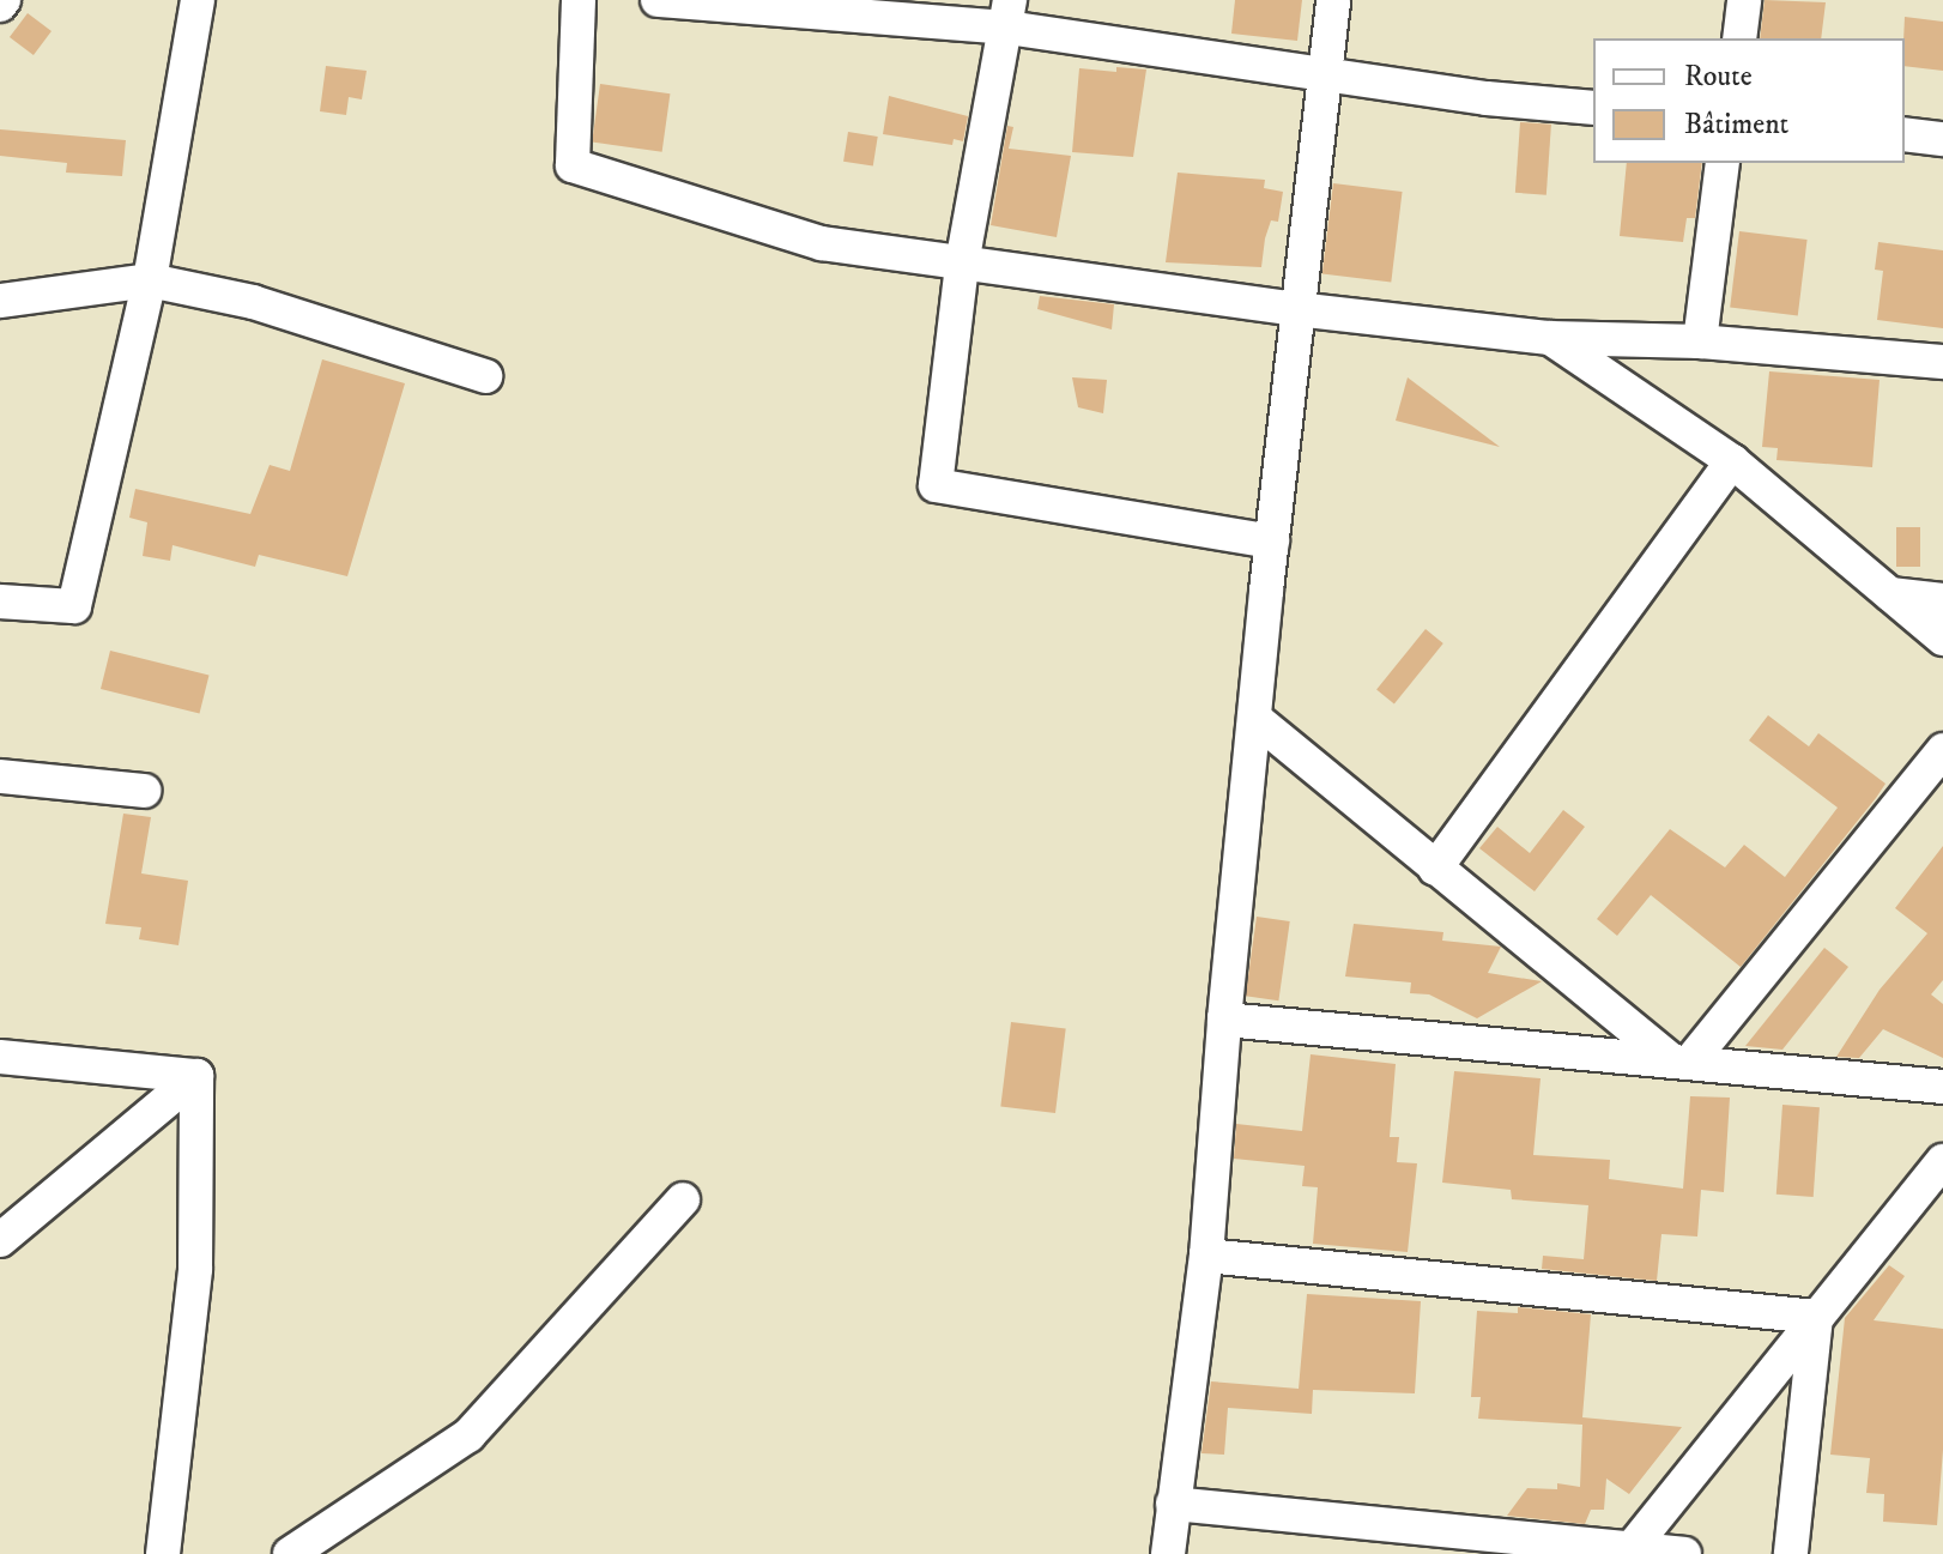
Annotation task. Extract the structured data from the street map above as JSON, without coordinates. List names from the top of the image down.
{
  "legend": ["Route", "Bâtiment"]
}
